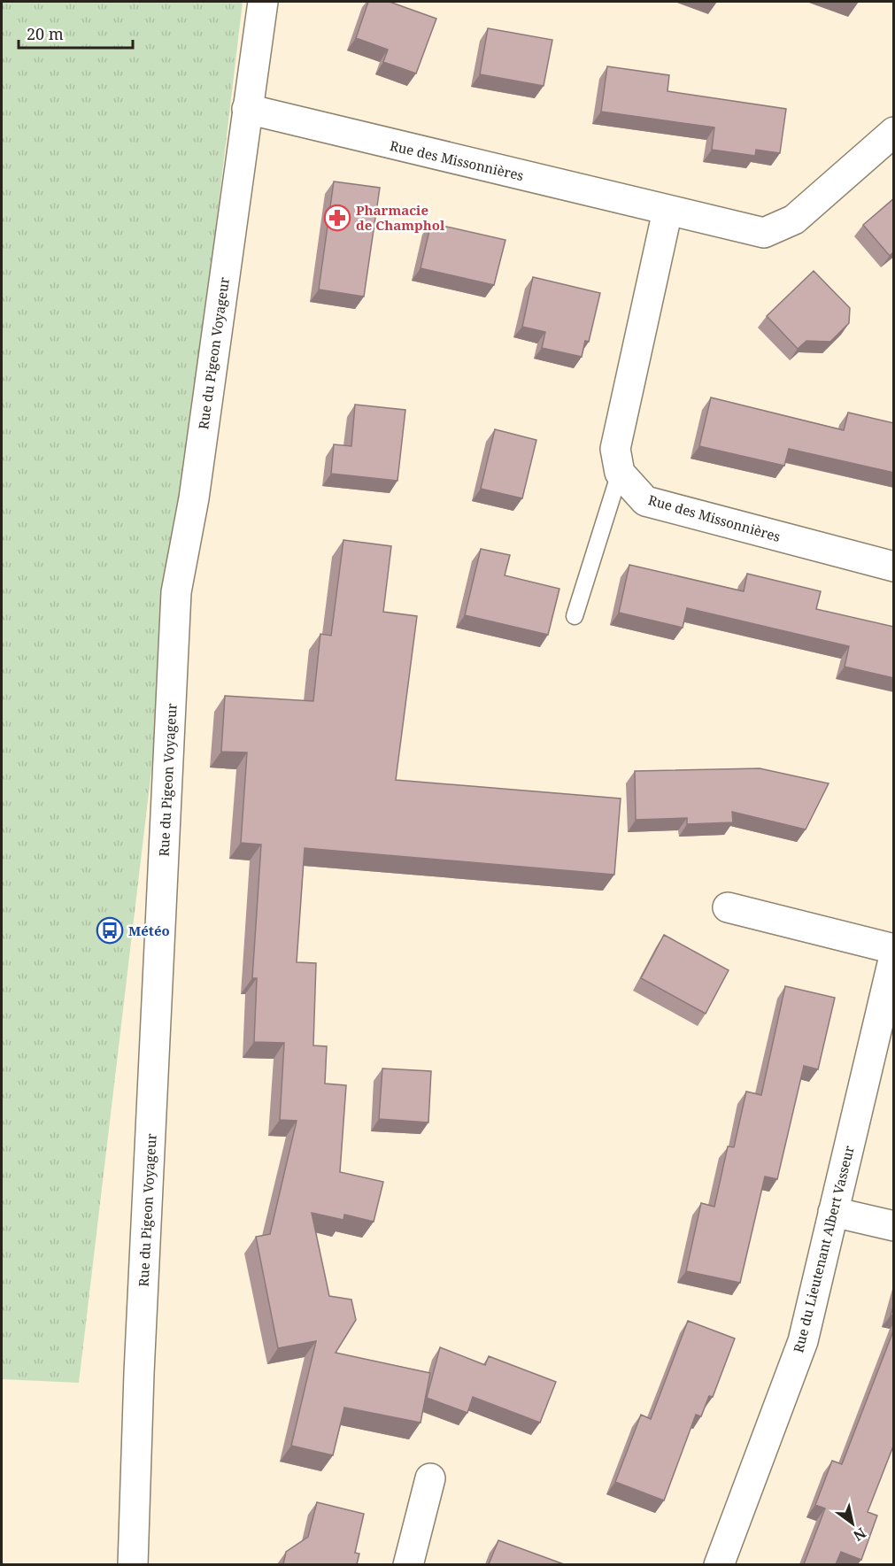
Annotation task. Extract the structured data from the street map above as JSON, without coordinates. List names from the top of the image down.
{
  "streets": {
    "street": ["Rue des Missonnières", "Rue du Pigeon Voyageur", "Rue du Lieutenant Albert Vasseur"]
  },
  "crossings": [
    ["Rue des Missonnières", "Rue du Pigeon Voyageur"]
  ],
  "places": {
    "pharmacy": ["Pharmacie de Champhol"],
    "bus stop": ["Météo"]
  },
  "scale_bar": "20 m",
  "north": "bottom right"
}
